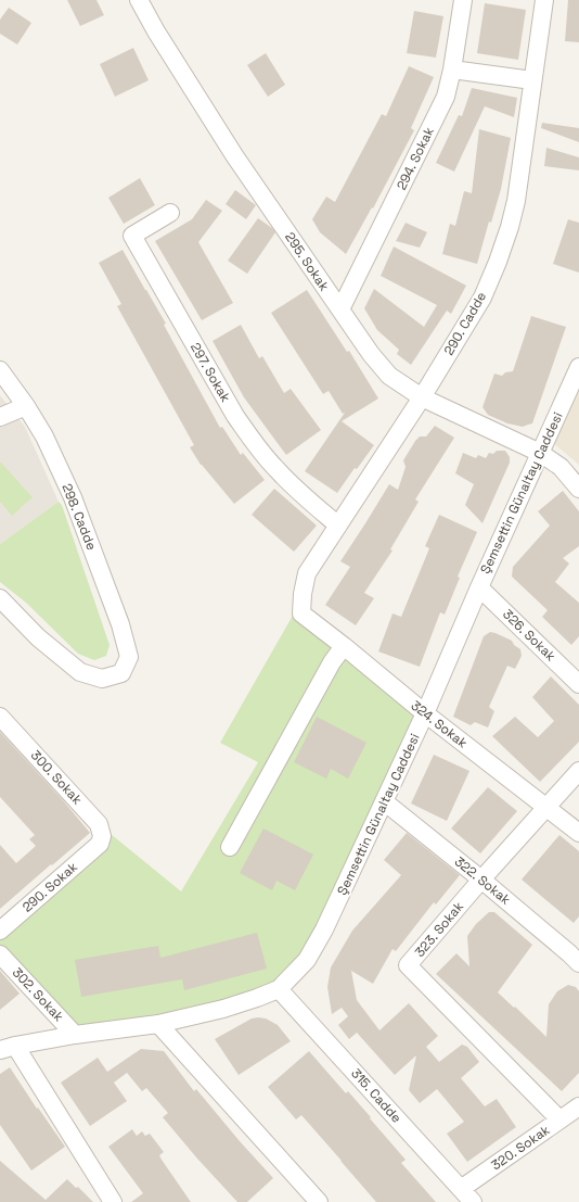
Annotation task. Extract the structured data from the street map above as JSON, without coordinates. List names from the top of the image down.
{
  "streets": {
    "street": [
      "294. Sokak",
      "295. Sokak",
      "290. Cadde",
      "297. Sokak",
      "Şemsettin Günaltay Caddesi",
      "298. Cadde",
      "326. Sokak",
      "324. Sokak",
      "300. Sokak",
      "322. Sokak",
      "290. Sokak",
      "323. Sokak",
      "302. Sokak",
      "315. Cadde",
      "320. Sokak"
    ]
  },
  "crossings": [
    ["294. Sokak", "295. Sokak"],
    ["295. Sokak", "290. Cadde"],
    ["295. Sokak", "Şemsettin Günaltay Caddesi"],
    ["290. Cadde", "297. Sokak"],
    ["290. Cadde", "324. Sokak"],
    ["Şemsettin Günaltay Caddesi", "326. Sokak"],
    ["Şemsettin Günaltay Caddesi", "324. Sokak"],
    ["Şemsettin Günaltay Caddesi", "322. Sokak"],
    ["Şemsettin Günaltay Caddesi", "302. Sokak"],
    ["Şemsettin Günaltay Caddesi", "315. Cadde"],
    ["324. Sokak", "323. Sokak"],
    ["300. Sokak", "290. Sokak"],
    ["322. Sokak", "323. Sokak"],
    ["323. Sokak", "320. Sokak"],
    ["315. Cadde", "320. Sokak"]
  ]
}
